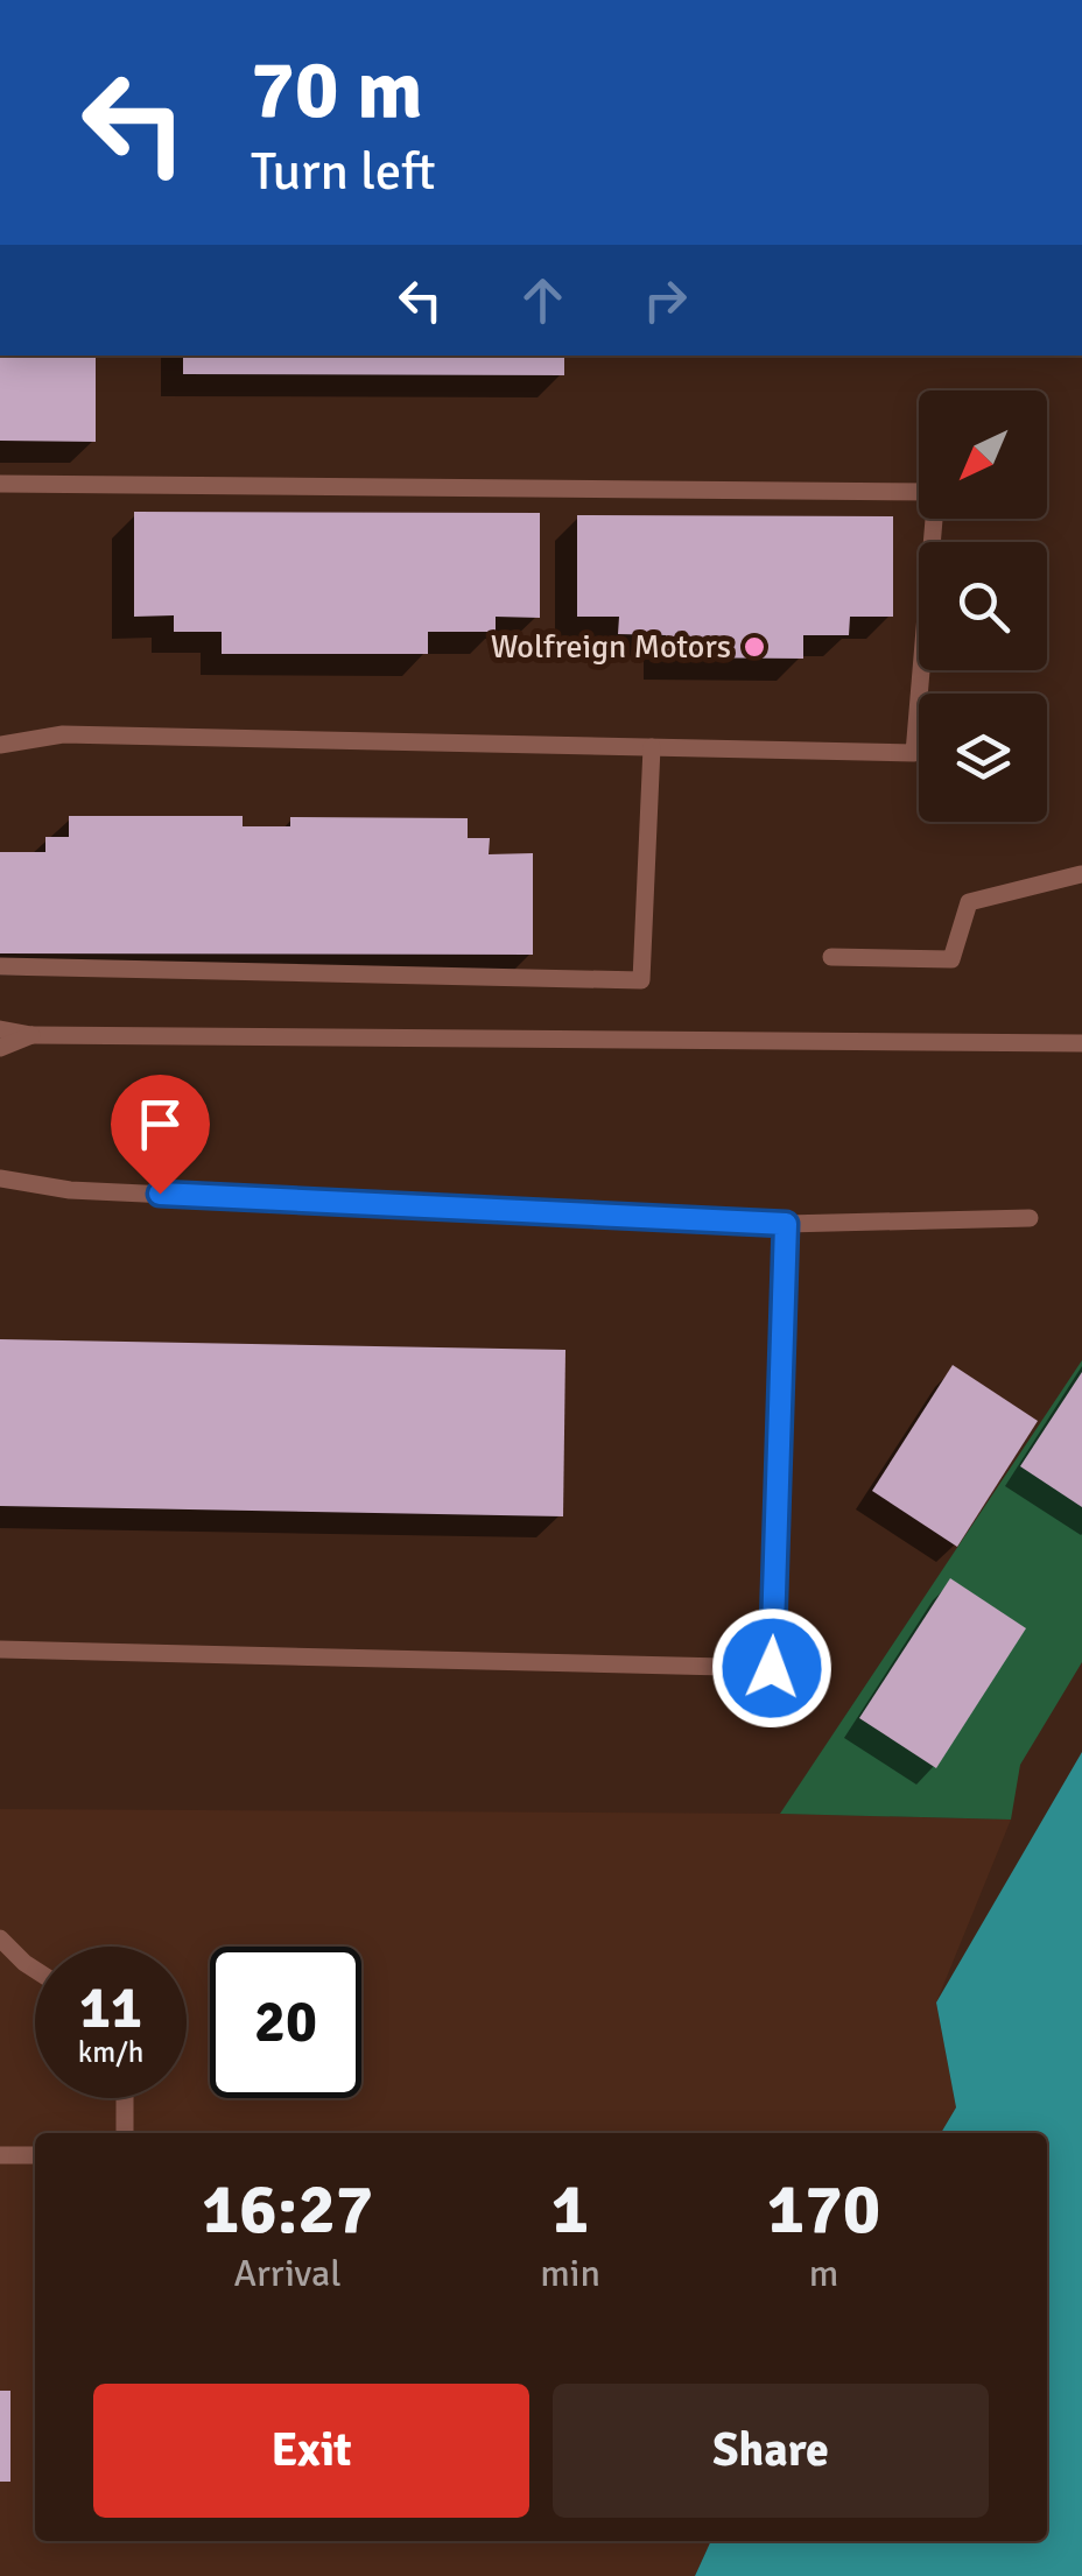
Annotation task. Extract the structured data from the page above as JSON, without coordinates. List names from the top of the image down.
{
  "places": ["Wolfreign Motors"],
  "north": "bottom left",
  "page": {
    "turn": ["70 m", "Turn left"],
    "speed": "11 km/h",
    "limit": "20",
    "eta": [
      "16:27",
      "Arrival",
      "1",
      "min",
      "170",
      "m"
    ],
    "buttons": ["Exit", "Share"]
  }
}
